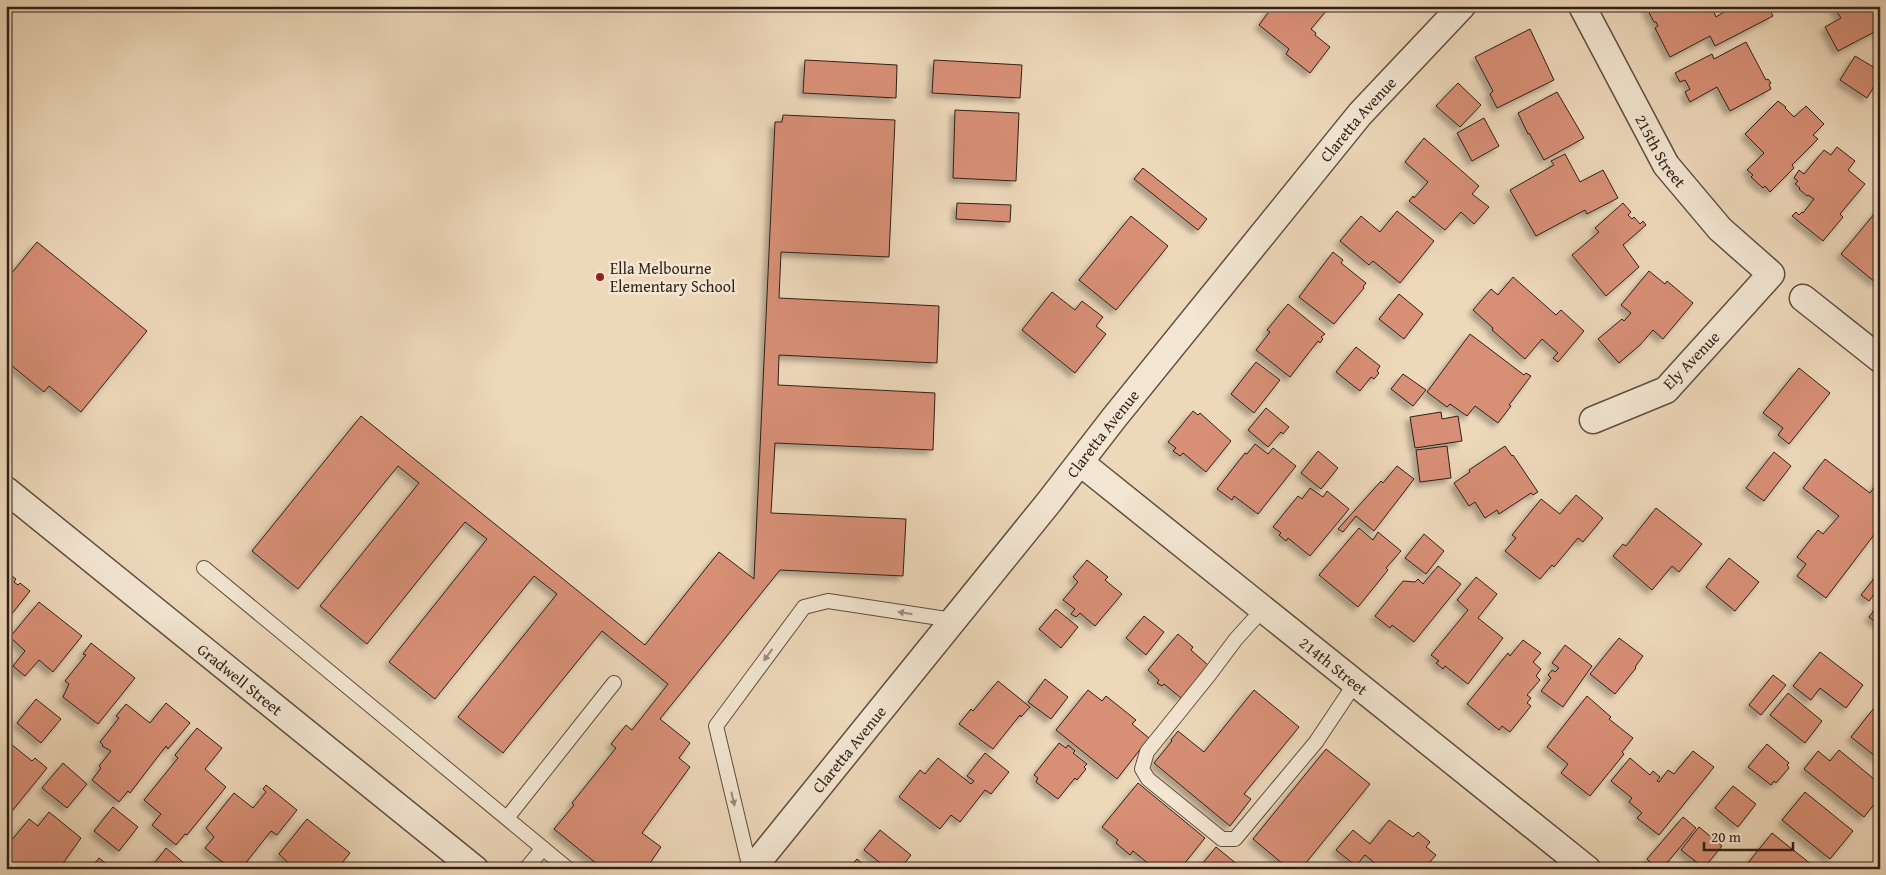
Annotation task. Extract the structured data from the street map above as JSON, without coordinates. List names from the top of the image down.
{
  "streets": {
    "street": [
      "Claretta Avenue",
      "215th Street",
      "Ely Avenue",
      "214th Street",
      "Gradwell Street"
    ]
  },
  "crossings": [
    ["Claretta Avenue", "214th Street"],
    ["215th Street", "Ely Avenue"]
  ],
  "places": ["Ella Melbourne Elementary School"],
  "scale_bar": "20 m"
}
